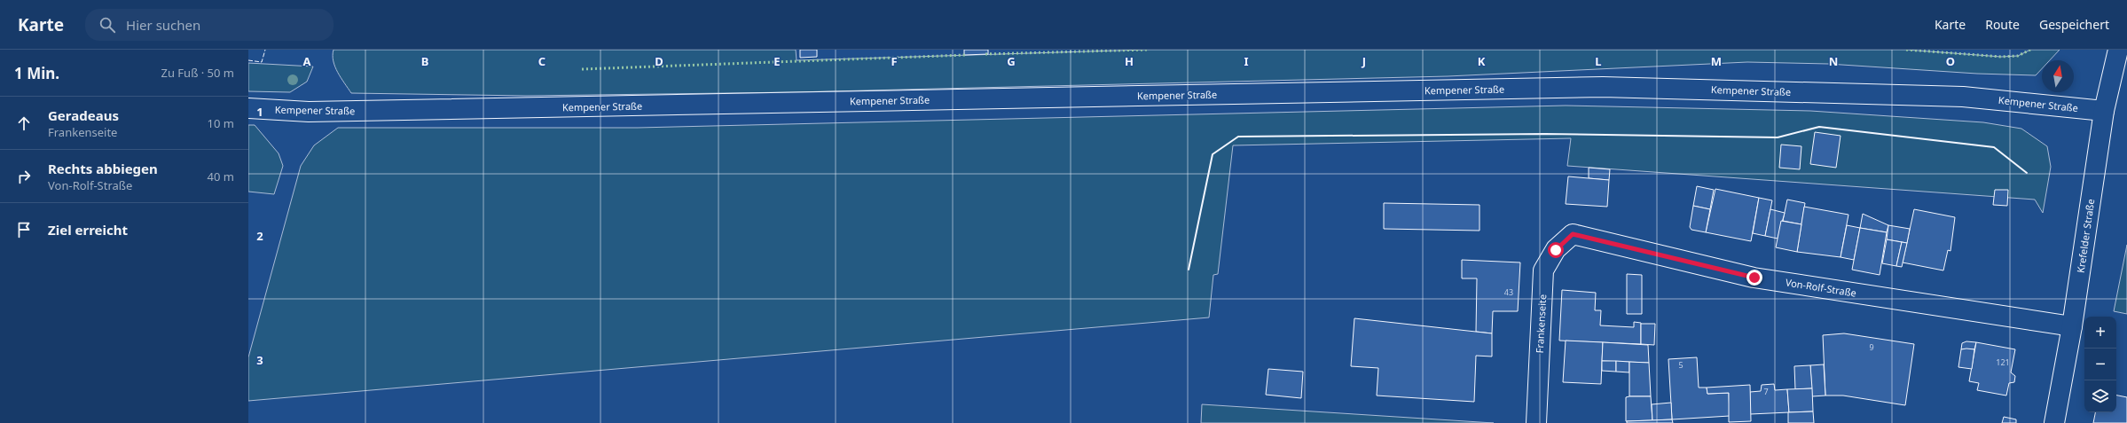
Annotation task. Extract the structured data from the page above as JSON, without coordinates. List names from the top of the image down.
{
  "streets": {
    "main road": [
      "Kempener Straße",
      "Krefelder Straße",
      "Von-Rolf-Straße",
      "Frankenseite"
    ]
  },
  "crossings": [
    ["Kempener Straße", "Krefelder Straße"],
    ["Krefelder Straße", "Von-Rolf-Straße"],
    ["Von-Rolf-Straße", "Frankenseite"]
  ],
  "house_numbers": [
    "43",
    "9",
    "121",
    "5",
    "7"
  ],
  "north": "top",
  "page": {
    "header": "Karte",
    "search": "Hier suchen",
    "nav": ["Karte", "Route", "Gespeichert"],
    "heading": ["1 Min.", "Zu Fuß · 50 m"],
    "list": [
      ["Geradeaus", "Frankenseite", "10 m"],
      ["Rechts abbiegen", "Von-Rolf-Straße", "40 m"],
      "Ziel erreicht"
    ],
    "map_buttons": ["+", "−"]
  },
  "grid": {
    "columns": [
      "A",
      "B",
      "C",
      "D",
      "E",
      "F",
      "G",
      "H",
      "I",
      "J",
      "K",
      "L",
      "M",
      "N",
      "O"
    ],
    "rows": ["1", "2", "3"]
  }
}
